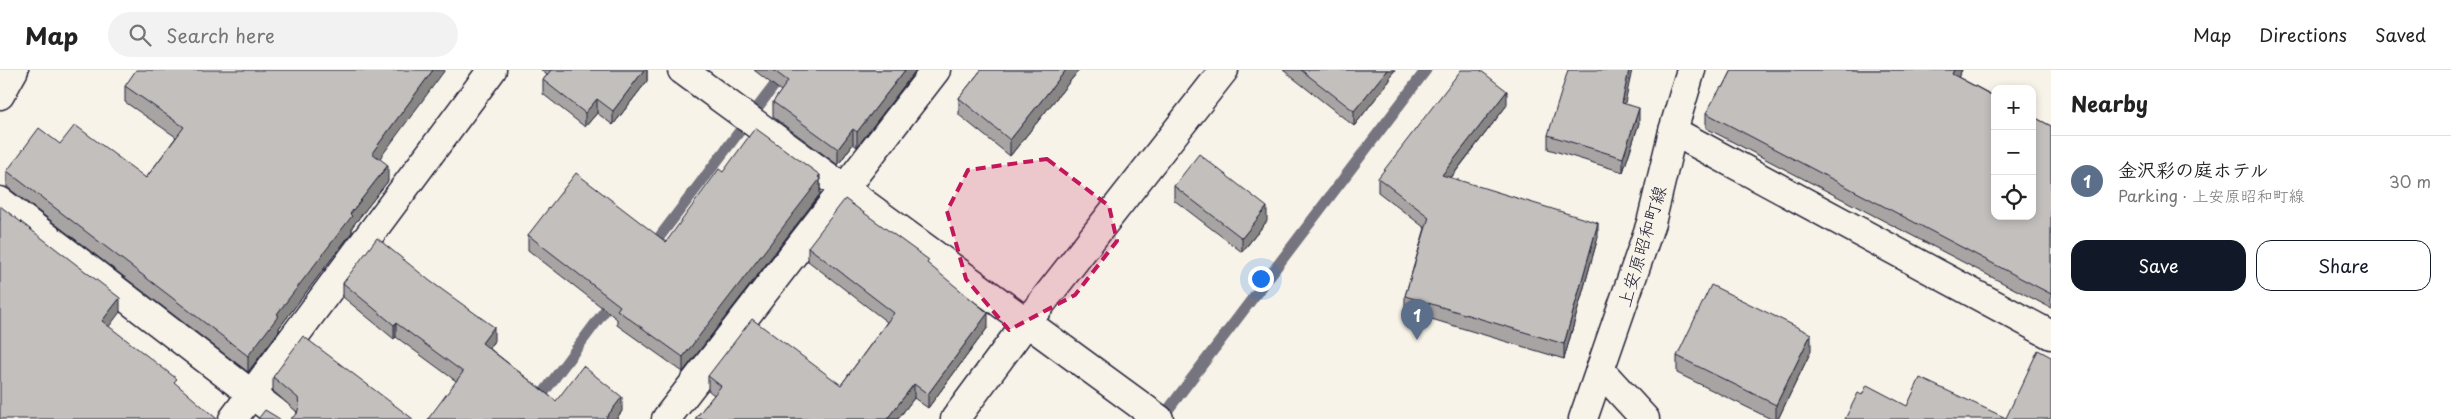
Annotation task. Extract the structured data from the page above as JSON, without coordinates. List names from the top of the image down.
{
  "streets": {
    "street": ["上安原昭和町線"]
  },
  "page": {
    "header": "Map",
    "search": "Search here",
    "nav": ["Map", "Directions", "Saved"],
    "heading": "Nearby",
    "map_buttons": ["+", "−"],
    "list": [
      {
        "mark": "1",
        "name": "金沢彩の庭ホテル",
        "note": "Parking · 上安原昭和町線",
        "value": "30 m"
      }
    ],
    "buttons": ["Save", "Share"],
    "pins": "1"
  }
}
